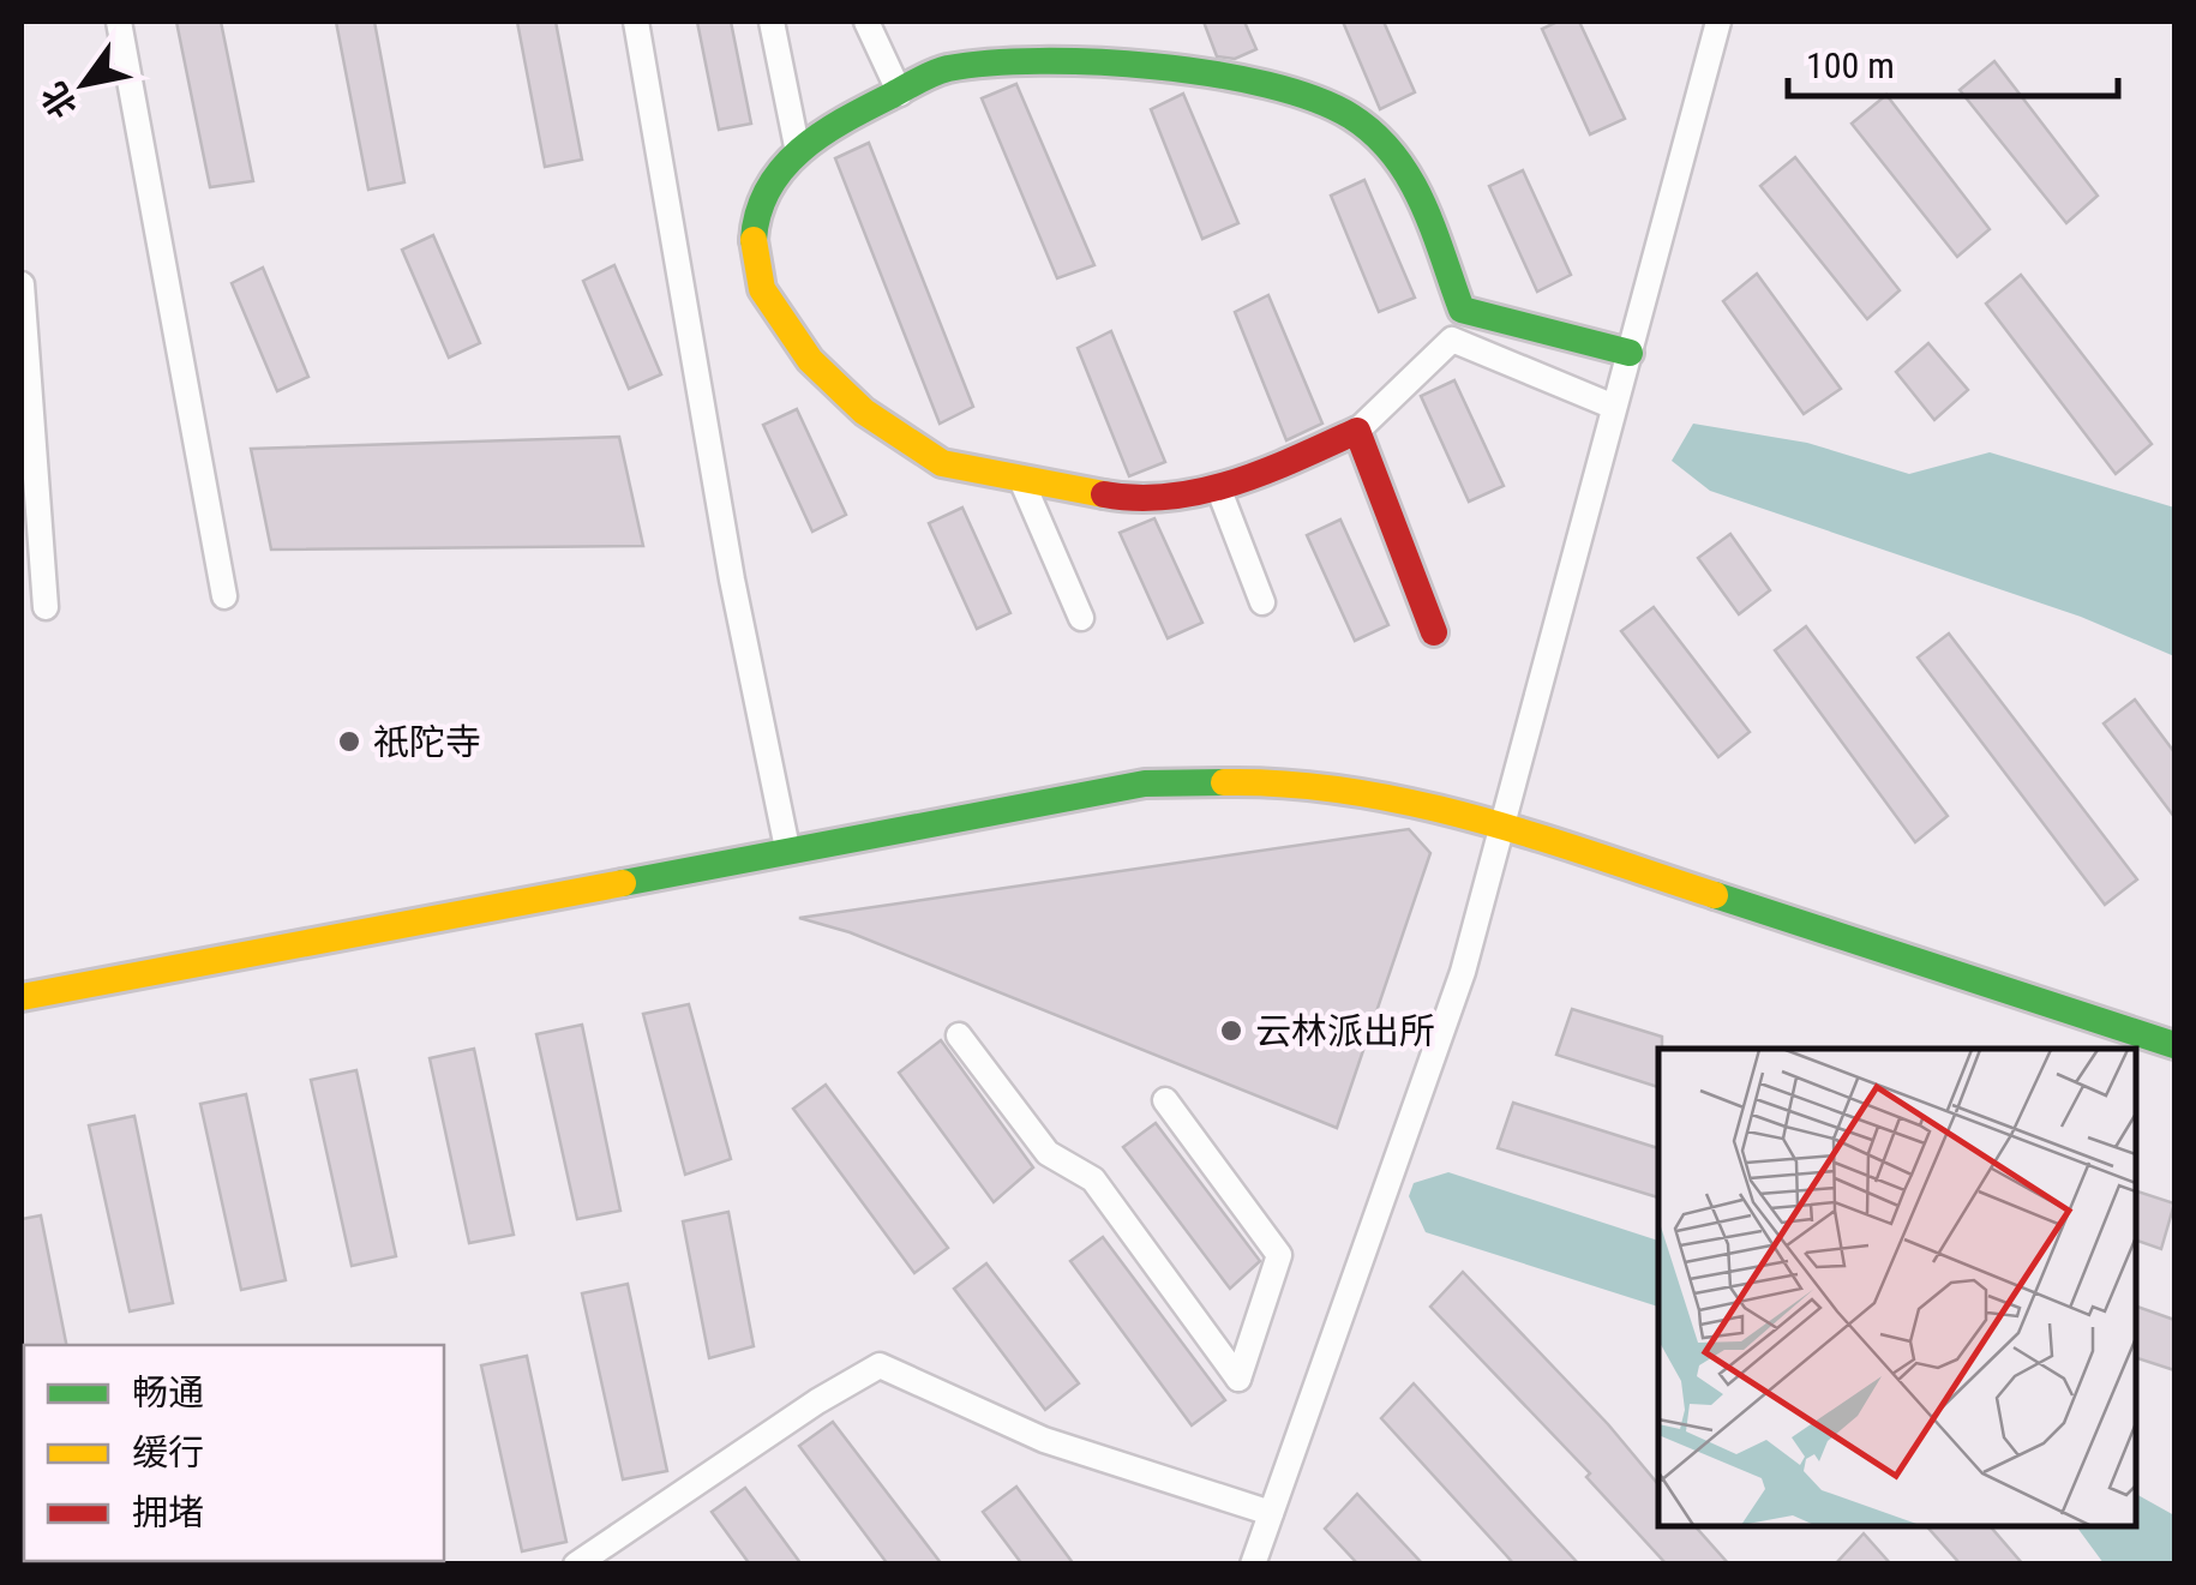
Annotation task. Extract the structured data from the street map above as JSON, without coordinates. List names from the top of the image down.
{
  "places": ["祇陀寺", "云林派出所"],
  "legend": ["畅通", "缓行", "拥堵"],
  "scale_bar": "100 m",
  "north": "bottom left"
}
